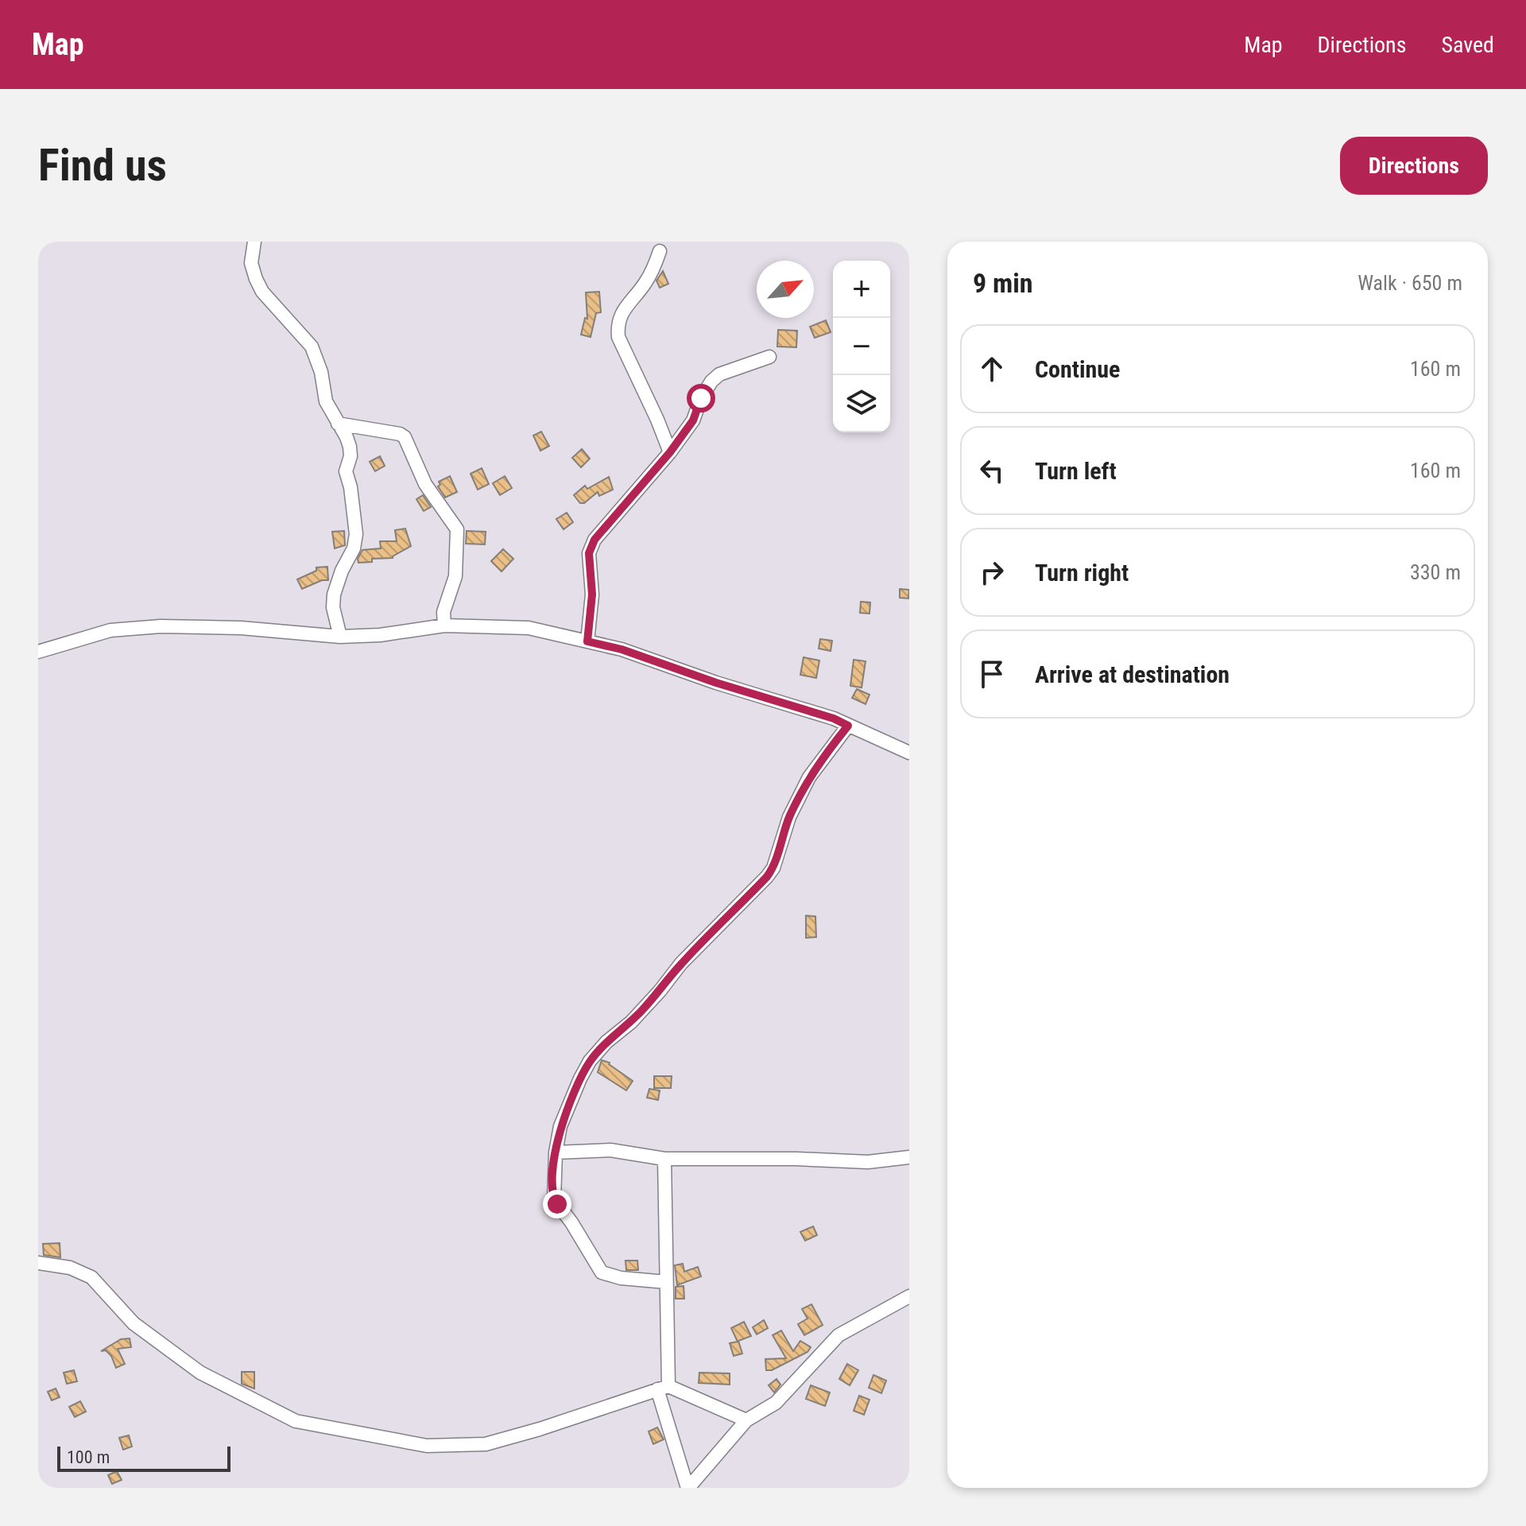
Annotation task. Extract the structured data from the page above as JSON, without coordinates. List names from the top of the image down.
{
  "scale_bar": "100 m",
  "north": "top right",
  "page": {
    "header": "Map",
    "nav": ["Map", "Directions", "Saved"],
    "buttons": "Directions",
    "title": "Find us",
    "heading": ["9 min", "Walk · 650 m"],
    "map_buttons": ["+", "−"],
    "list": [
      ["Continue", "160 m"],
      ["Turn left", "160 m"],
      ["Turn right", "330 m"],
      "Arrive at destination"
    ],
    "scale": "100 m"
  }
}
